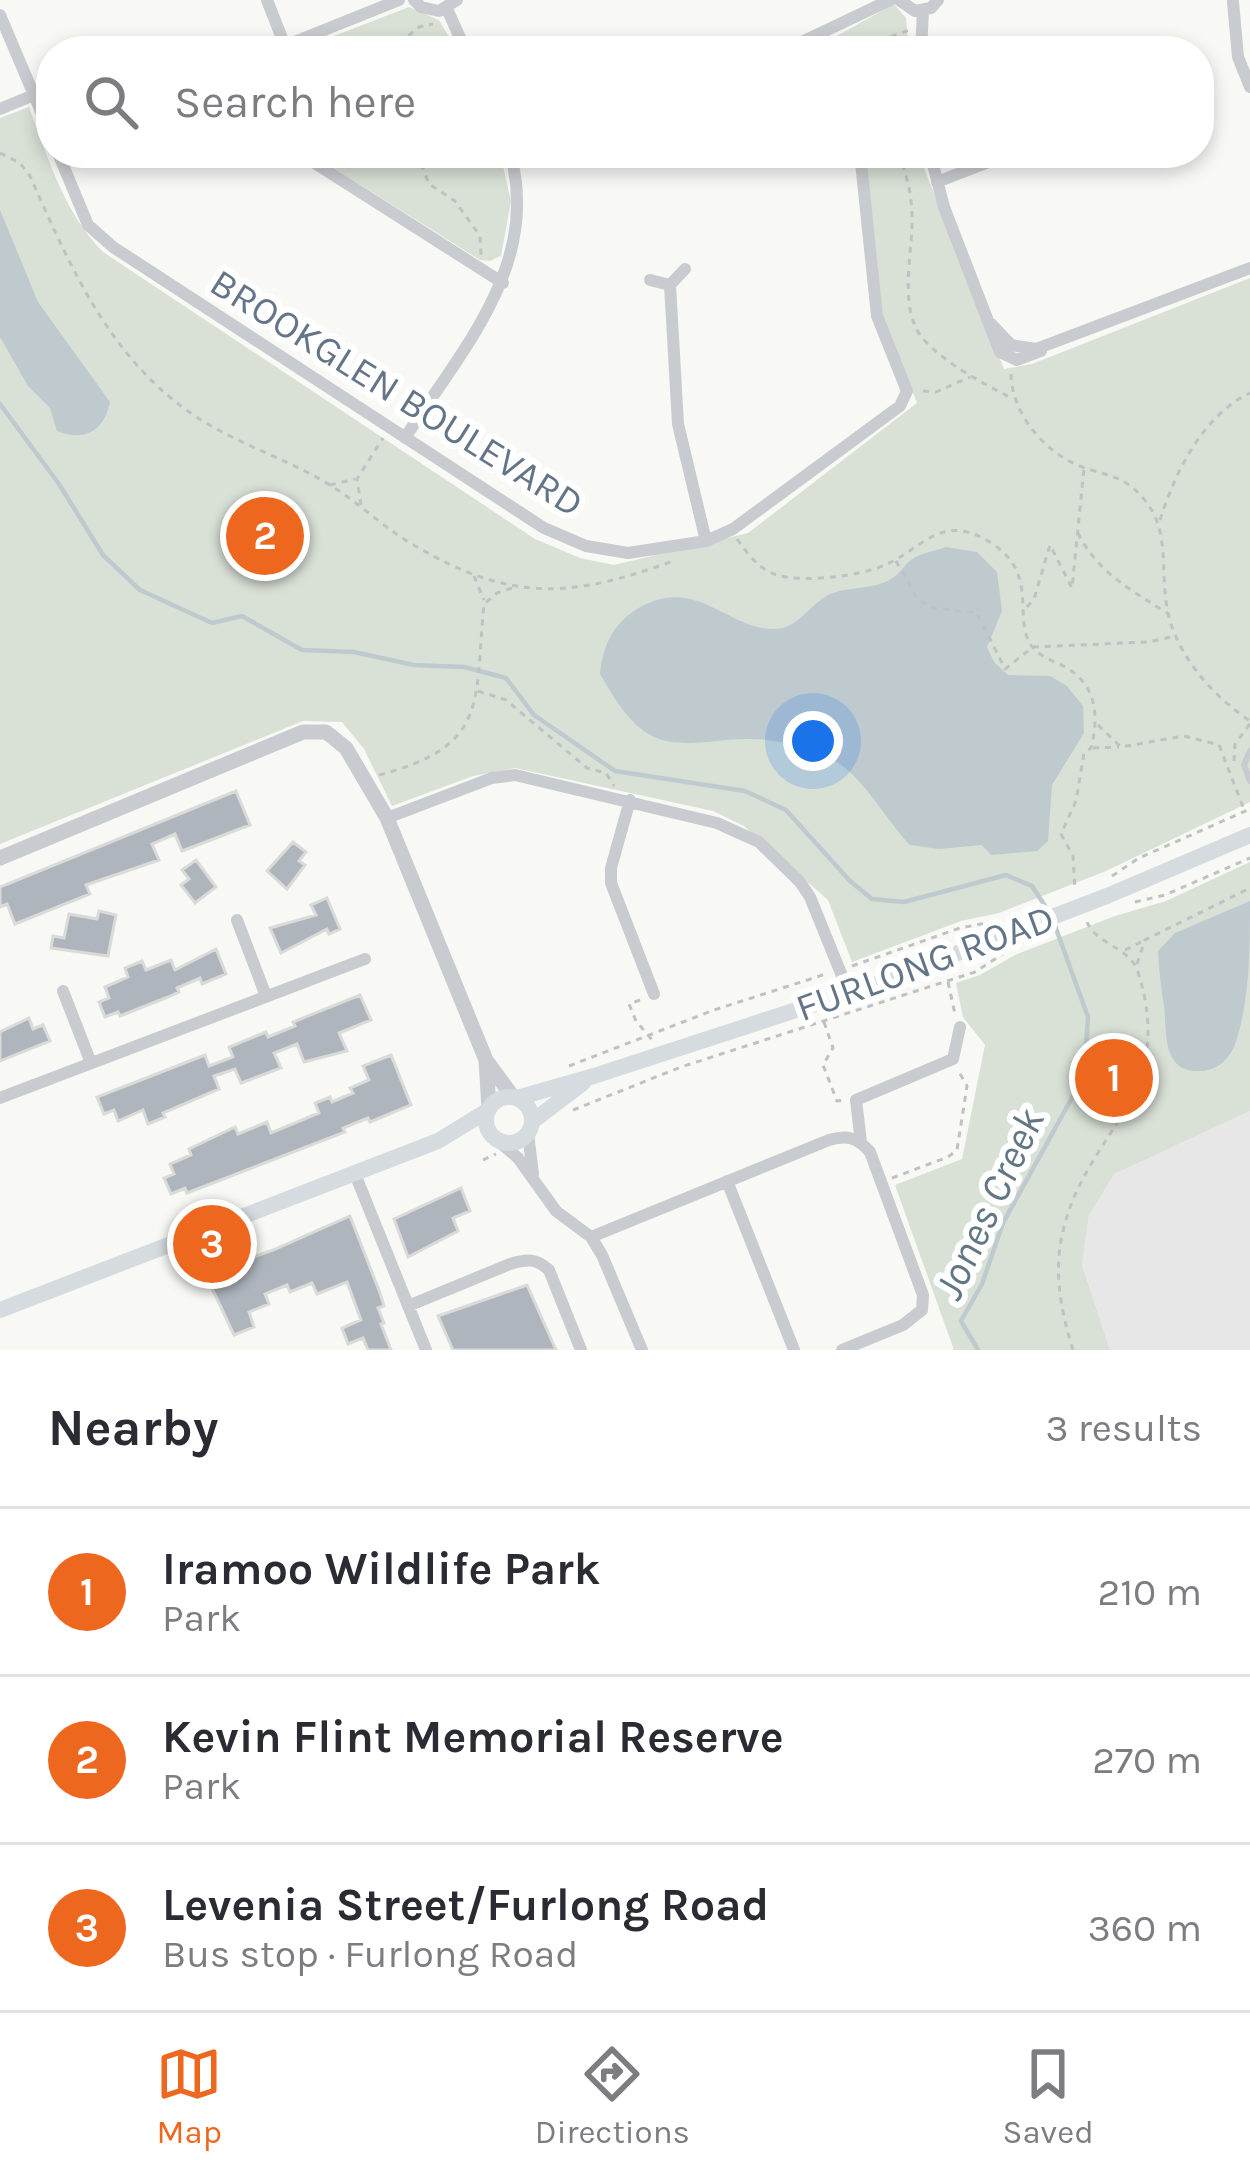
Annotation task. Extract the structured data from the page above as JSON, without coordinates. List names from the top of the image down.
{
  "streets": {
    "main road": ["FURLONG ROAD"],
    "street": ["BROOKGLEN BOULEVARD"]
  },
  "water": ["Jones Creek"],
  "page": {
    "search": "Search here",
    "pins": ["2", "1", "3"],
    "heading": ["Nearby", "3 results"],
    "list": [
      {
        "mark": "1",
        "name": "Iramoo Wildlife Park",
        "note": "Park",
        "value": "210 m"
      },
      {
        "mark": "2",
        "name": "Kevin Flint Memorial Reserve",
        "note": "Park",
        "value": "270 m"
      },
      {
        "mark": "3",
        "name": "Levenia Street/Furlong Road",
        "note": "Bus stop · Furlong Road",
        "value": "360 m"
      }
    ],
    "nav": ["Map", "Directions", "Saved"]
  }
}
